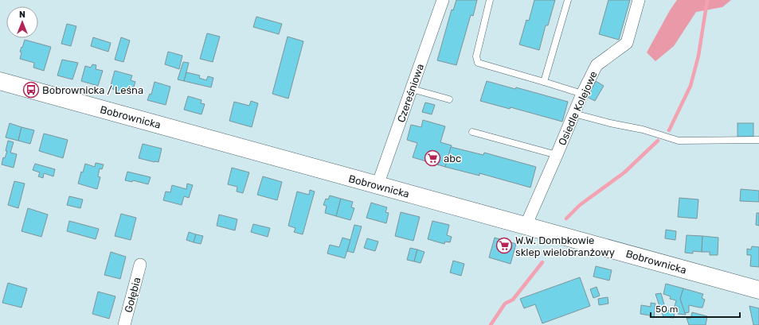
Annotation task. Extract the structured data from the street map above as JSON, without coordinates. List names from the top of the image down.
{
  "streets": {
    "street": [
      "Czereśniowa",
      "Osiedle Kolejowe",
      "Bobrownicka",
      "Gołębia"
    ]
  },
  "crossings": [
    ["Czereśniowa", "Bobrownicka"],
    ["Osiedle Kolejowe", "Bobrownicka"]
  ],
  "places": {
    "bus stop": ["Bobrownicka / Leśna"],
    "supermarket": ["abc", "W.W. Dombkowie sklep wielobranżowy"]
  },
  "scale_bar": "50 m",
  "north": "top"
}
